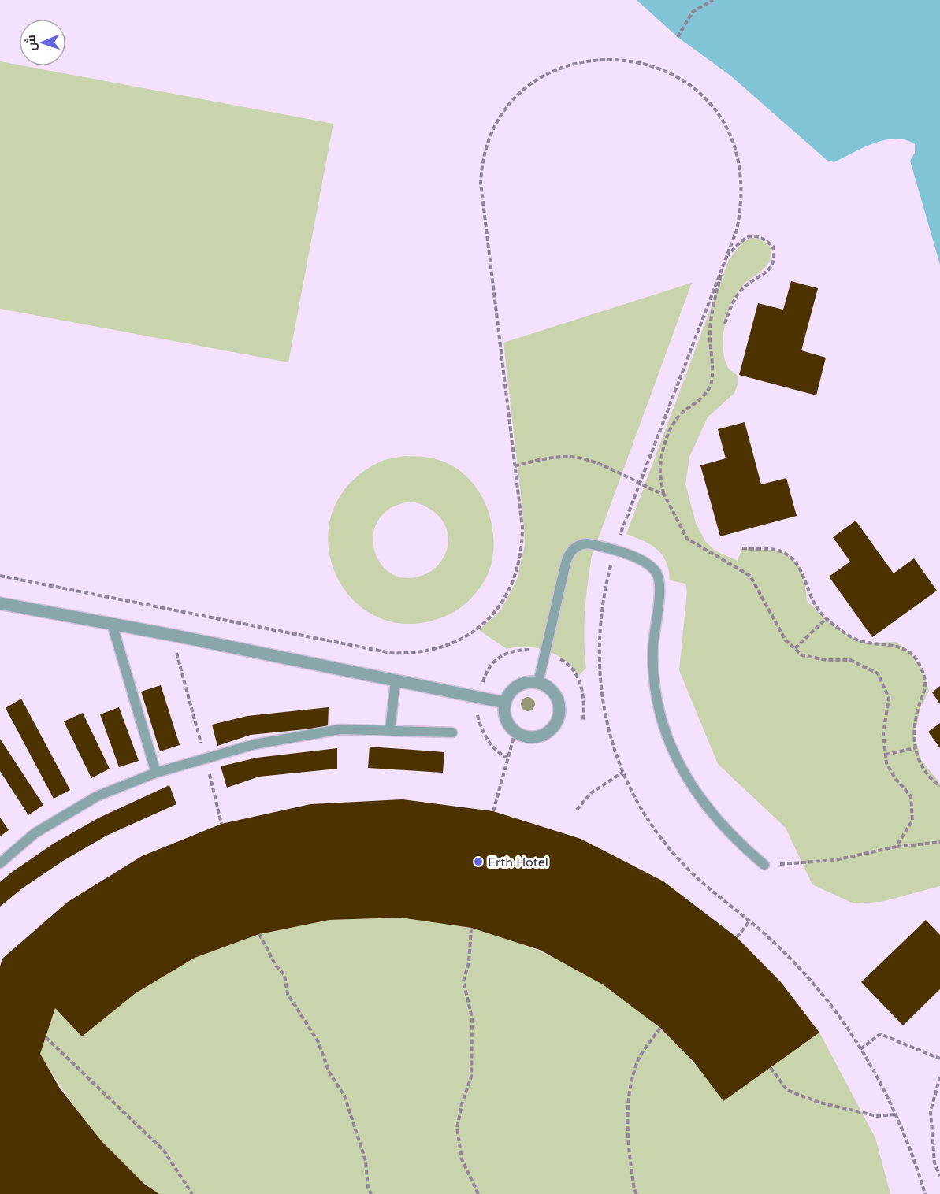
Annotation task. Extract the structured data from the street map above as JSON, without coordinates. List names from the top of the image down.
{
  "places": ["Erth Hotel"],
  "north": "left"
}
